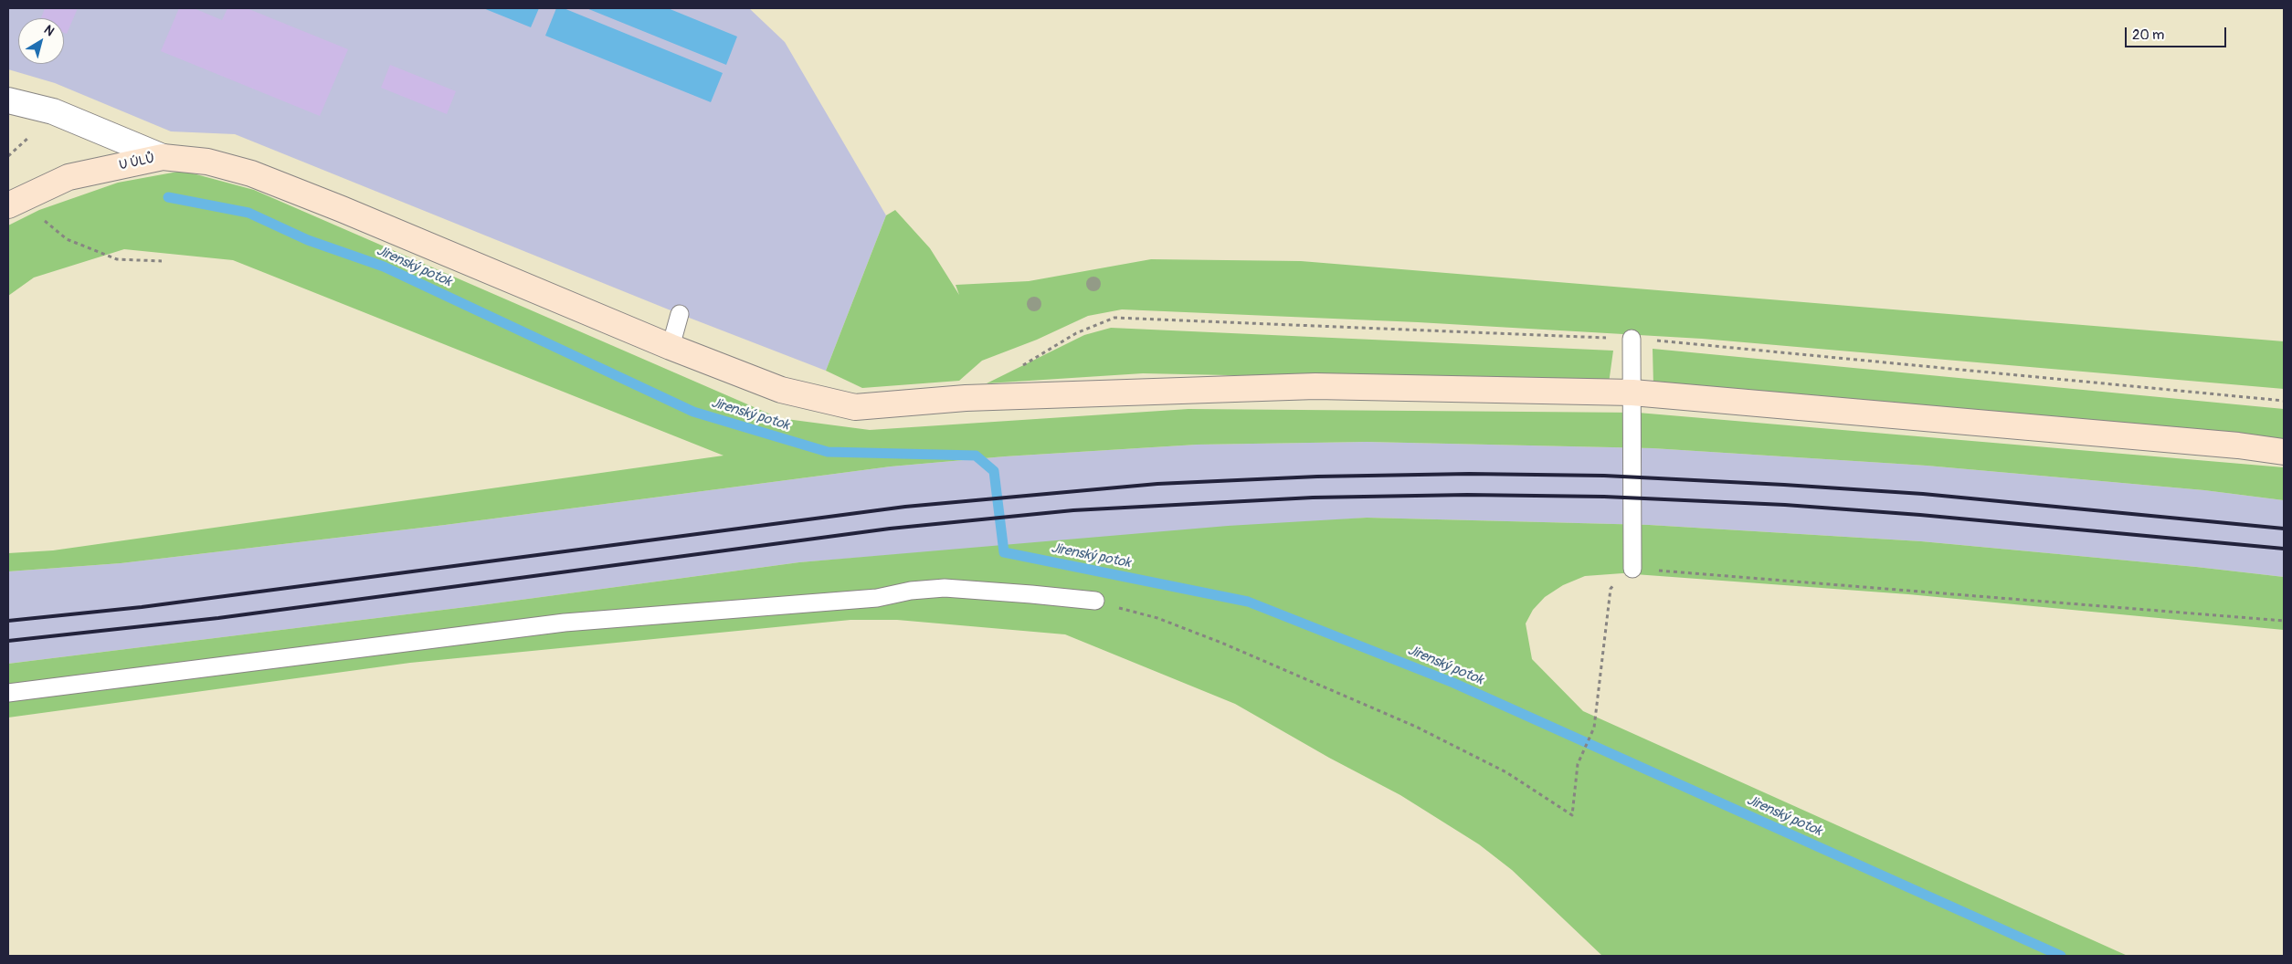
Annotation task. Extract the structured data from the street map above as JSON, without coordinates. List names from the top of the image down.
{
  "streets": {
    "street": ["U ÚLŮ"]
  },
  "water": ["Jirenský potok"],
  "scale_bar": "20 m",
  "north": "top right"
}
